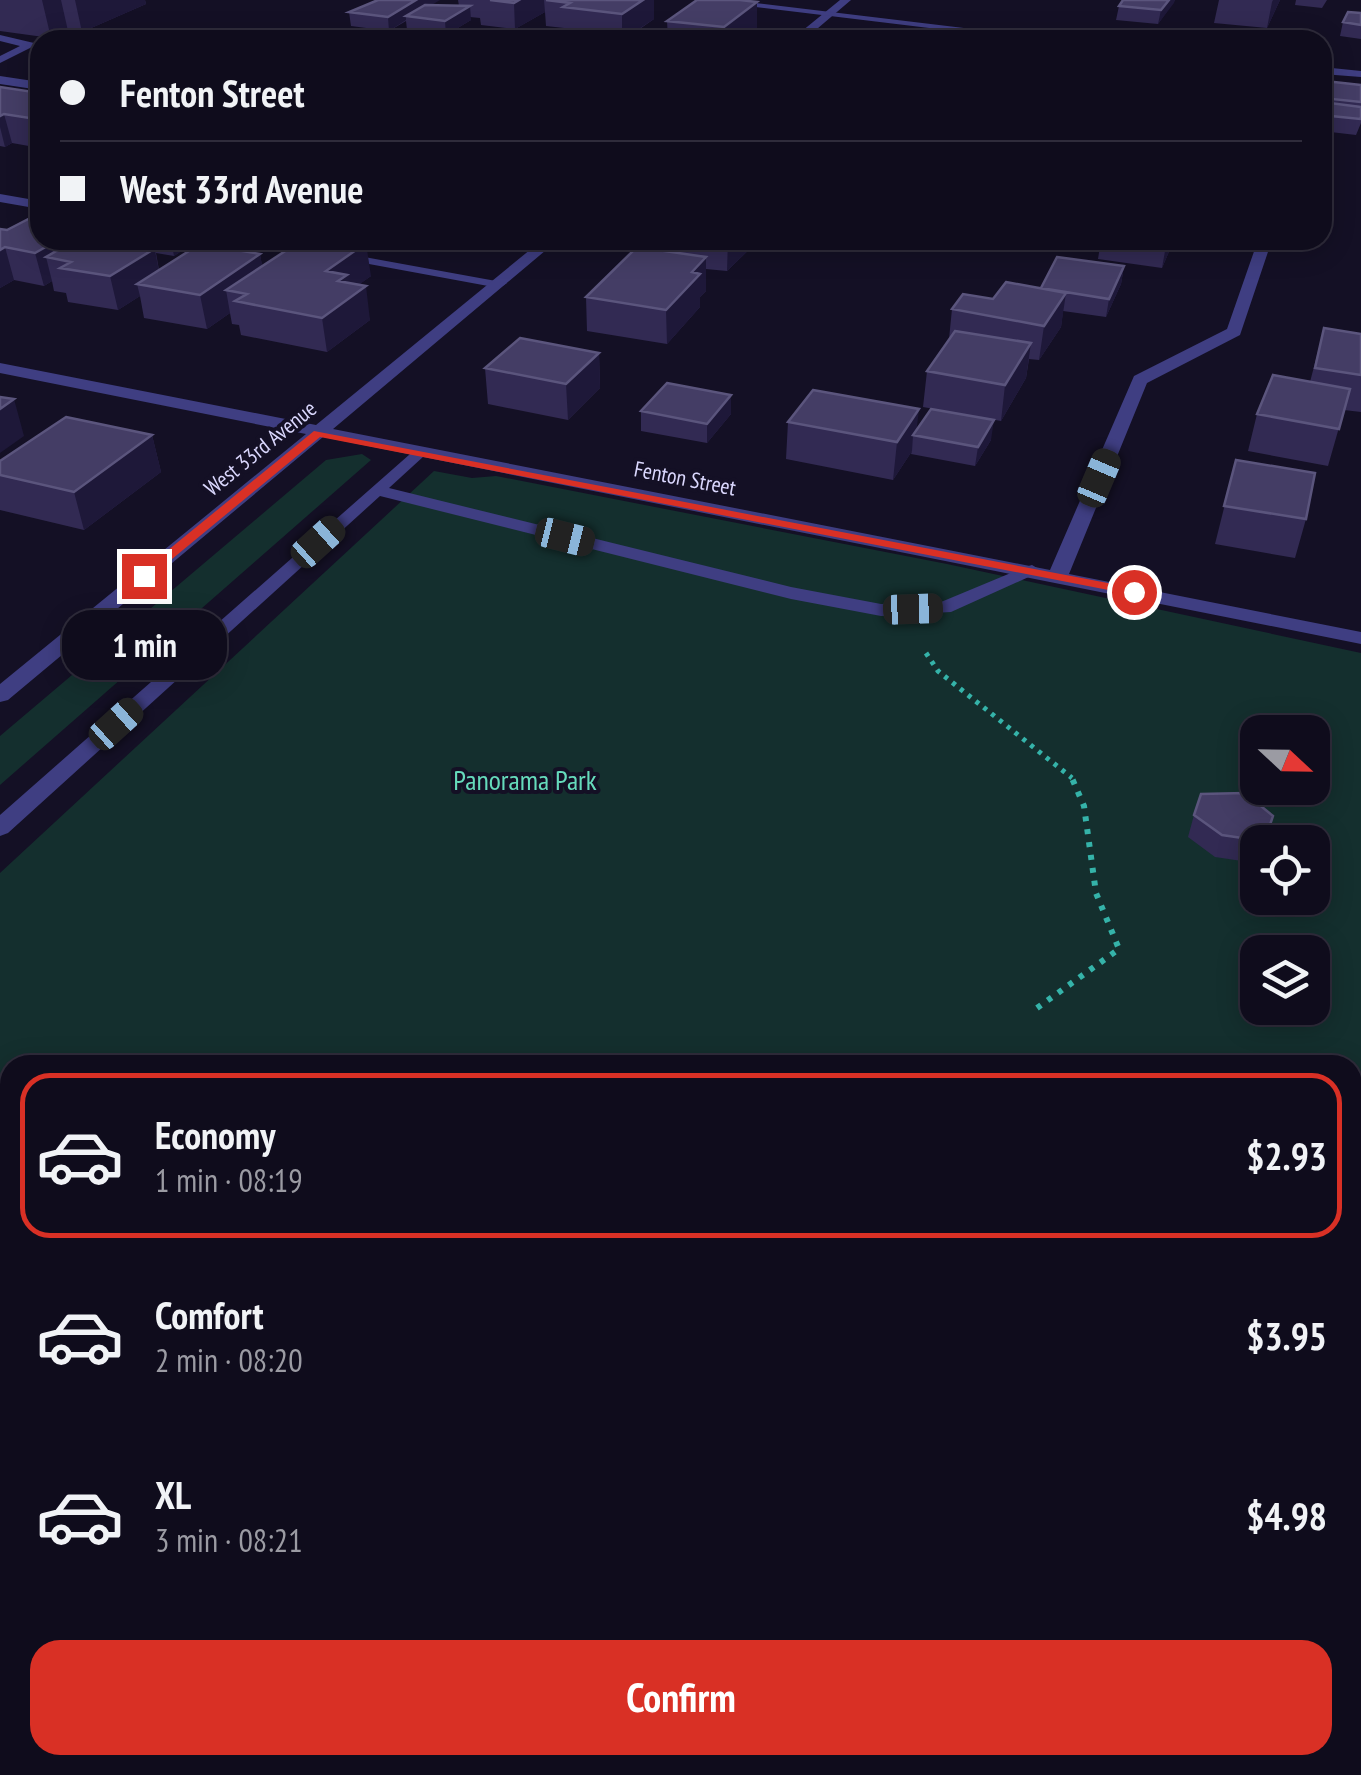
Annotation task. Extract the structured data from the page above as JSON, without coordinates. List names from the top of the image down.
{
  "streets": {
    "street": ["West 33rd Avenue", "Fenton Street"]
  },
  "crossings": [
    ["West 33rd Avenue", "Fenton Street"]
  ],
  "parks": ["Panorama Park"],
  "north": "right",
  "page": {
    "banner": ["Fenton Street", "West 33rd Avenue"],
    "bubble": "1 min",
    "list": [
      {
        "name": "Economy",
        "note": "1 min · 08:19",
        "value": "$2.93"
      },
      {
        "name": "Comfort",
        "note": "2 min · 08:20",
        "value": "$3.95"
      },
      {
        "name": "XL",
        "note": "3 min · 08:21",
        "value": "$4.98"
      }
    ],
    "buttons": "Confirm"
  }
}
